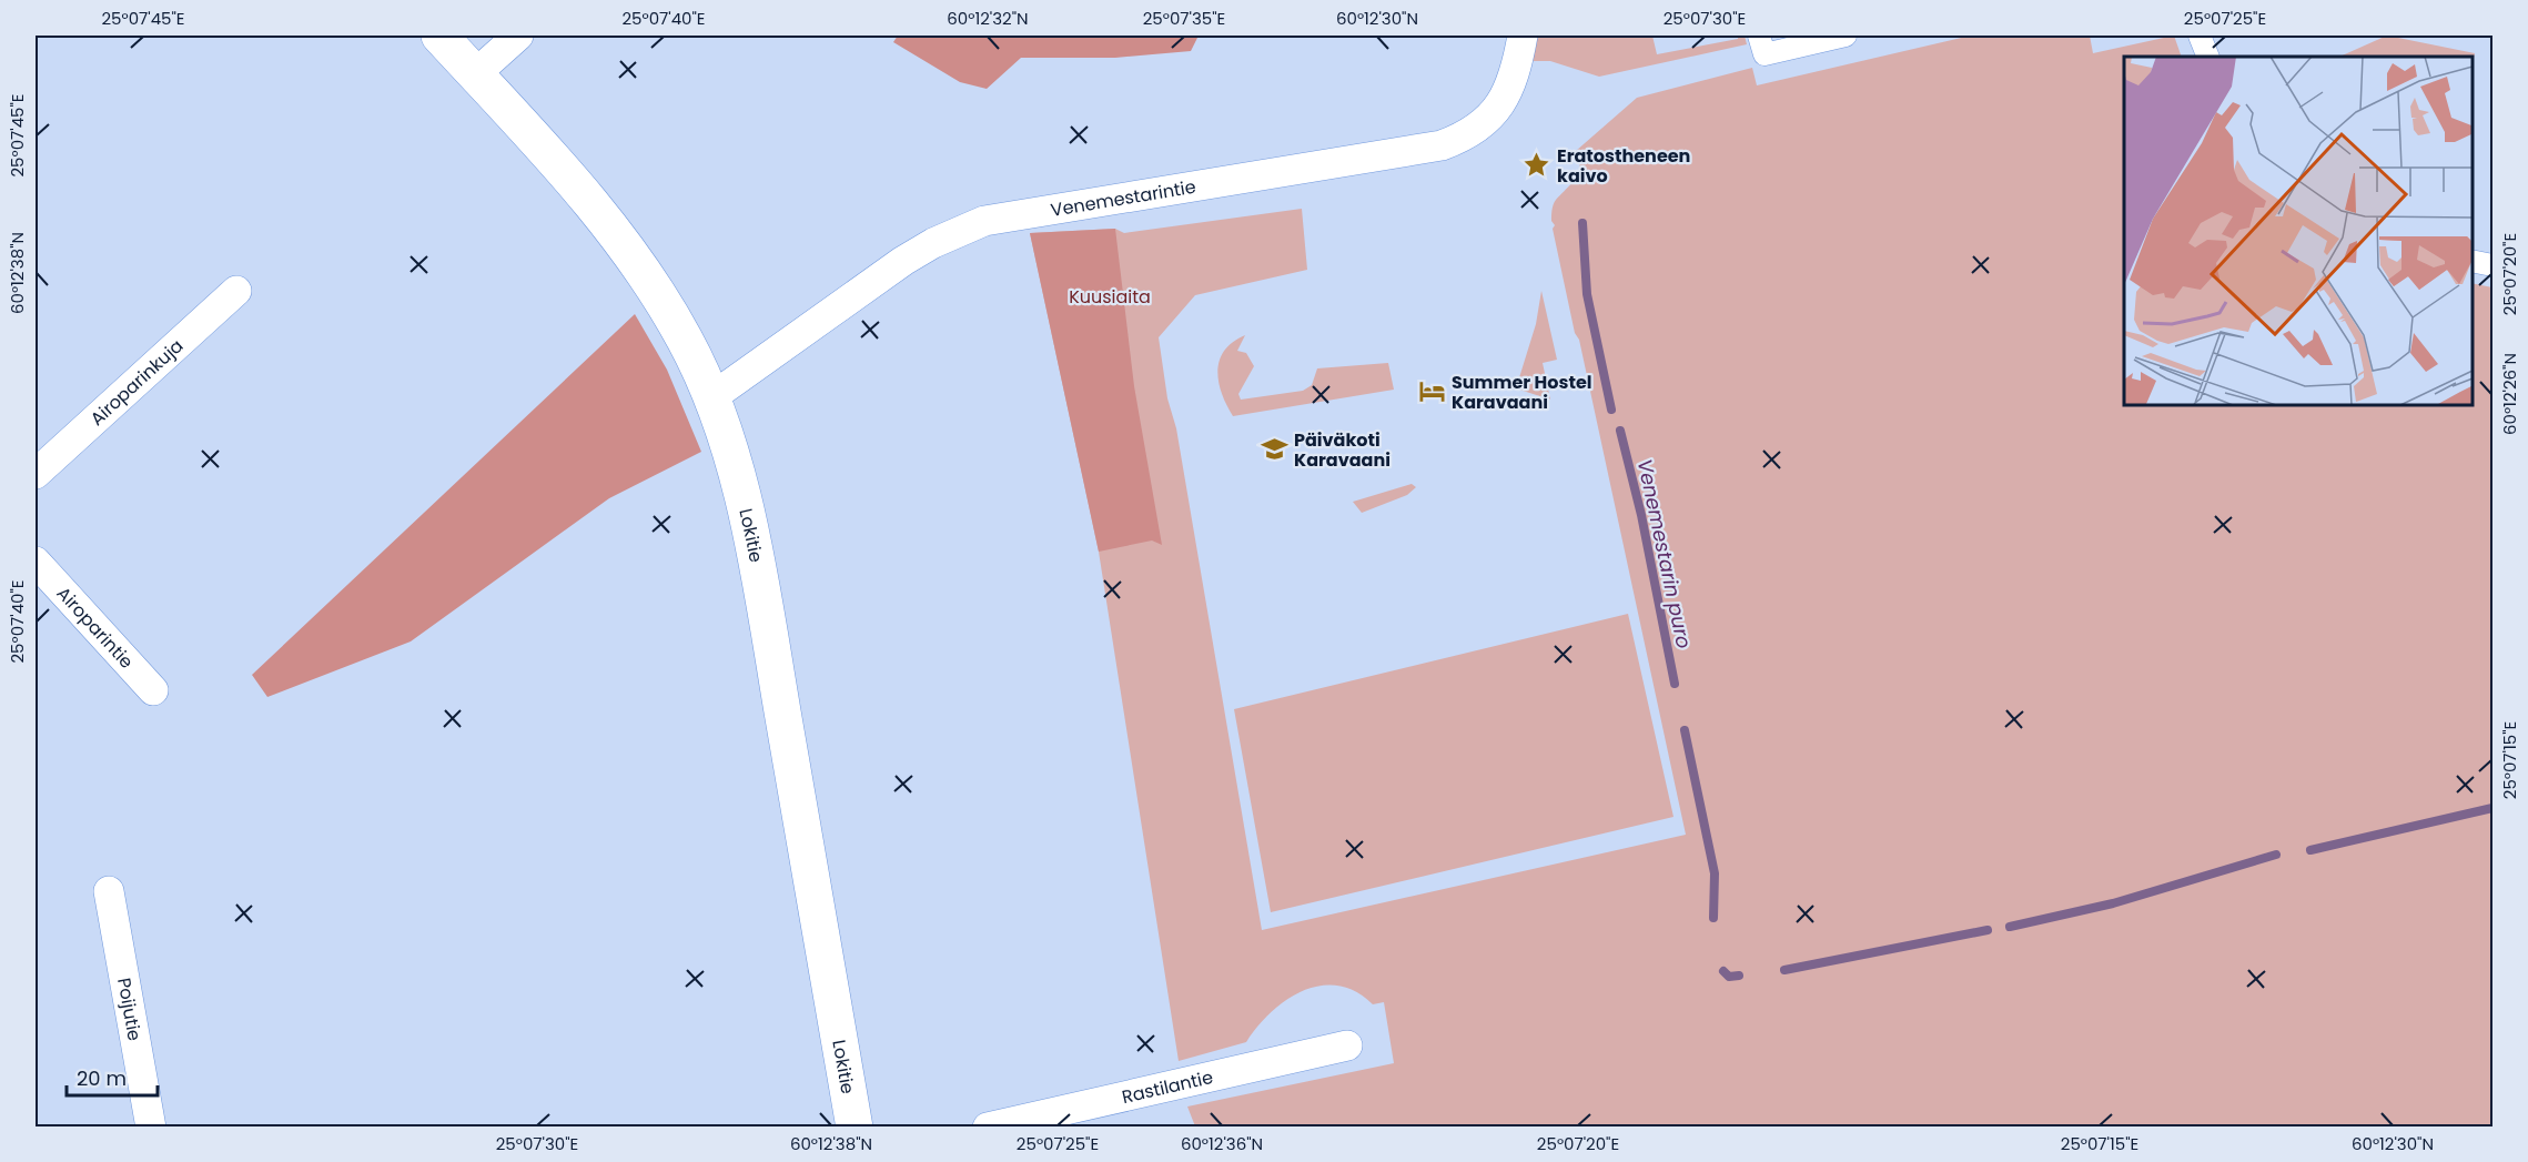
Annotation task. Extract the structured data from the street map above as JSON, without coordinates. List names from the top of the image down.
{
  "streets": {
    "street": [
      "Venemestarintie",
      "Airoparinkuja",
      "Lokitie",
      "Airoparintie",
      "Poijutie",
      "Rastilantie"
    ]
  },
  "crossings": [
    ["Venemestarintie", "Lokitie"]
  ],
  "water": ["Venemestarin puro"],
  "parks": ["Kuusiaita"],
  "places": {
    "place": ["Eratostheneen kaivo"],
    "hotel": ["Summer Hostel Karavaani"],
    "school or university": ["Päiväkoti Karavaani"]
  },
  "scale_bar": "20 m",
  "coordinates": [
    "25°07'45\"E",
    "25°07'40\"E",
    "60°12'32\"N",
    "25°07'35\"E",
    "60°12'30\"N",
    "25°07'30\"E",
    "25°07'25\"E",
    "60°12'38\"N",
    "25°07'20\"E",
    "60°12'26\"N",
    "25°07'15\"E",
    "60°12'36\"N"
  ]
}
